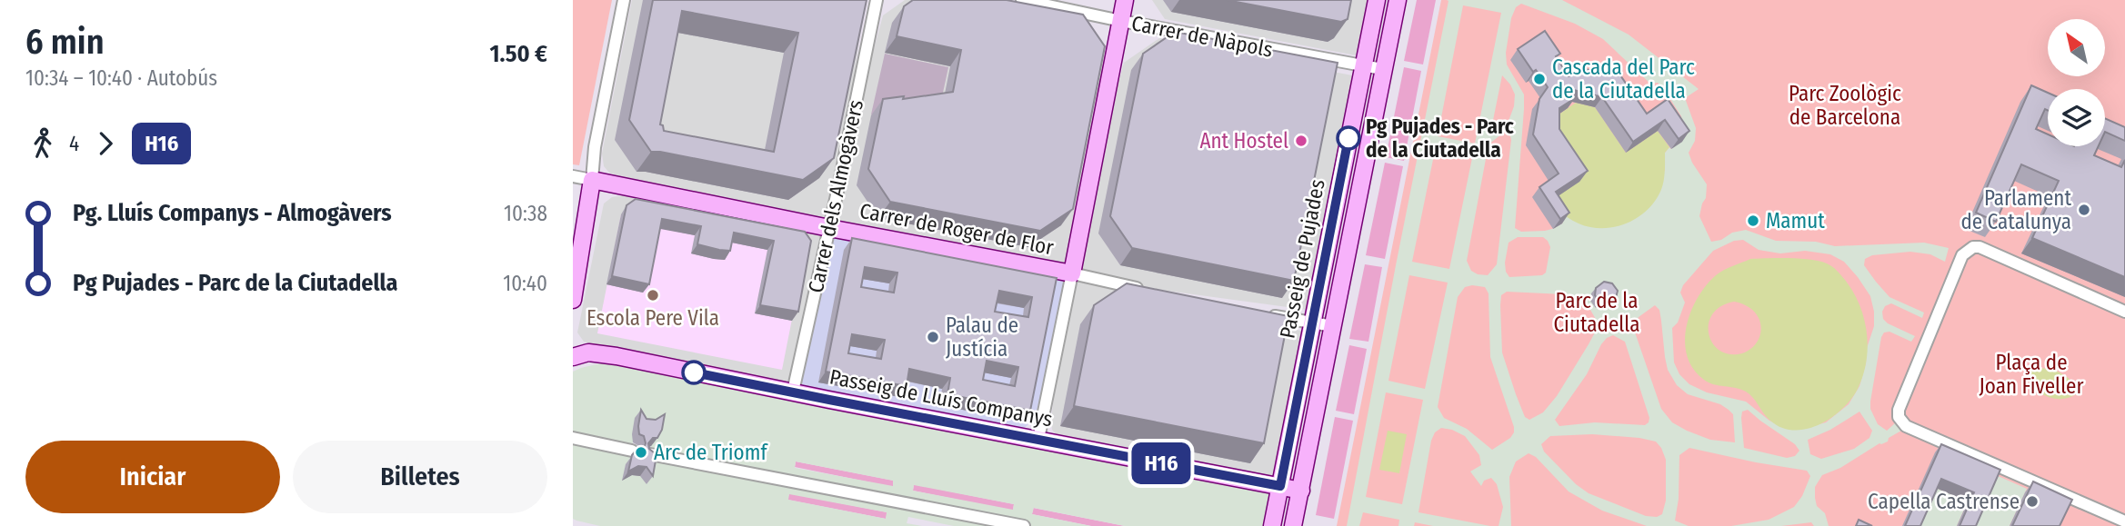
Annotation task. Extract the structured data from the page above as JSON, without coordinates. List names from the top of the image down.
{
  "streets": {
    "street": [
      "Carrer de Nàpols",
      "Carrer dels Almogàvers",
      "Carrer de Roger de Flor",
      "Passeig de Pujades",
      "Passeig de Lluís Companys"
    ]
  },
  "crossings": [
    ["Carrer de Nàpols", "Passeig de Pujades"],
    ["Carrer dels Almogàvers", "Carrer de Roger de Flor"],
    ["Carrer dels Almogàvers", "Passeig de Lluís Companys"],
    ["Passeig de Pujades", "Passeig de Lluís Companys"]
  ],
  "parks": ["Parc Zoològic de Barcelona", "Parc de la Ciutadella", "Plaça de Joan Fiveller"],
  "places": [
    "Cascada del Parc de la Ciutadella",
    "Pg Pujades - Parc de la Ciutadella",
    "Ant Hostel",
    "Parlament de Catalunya",
    "Mamut",
    "Escola Pere Vila",
    "Palau de Justícia",
    "Arc de Triomf",
    "Capella Castrense"
  ],
  "lines": ["bus line H16"],
  "north": "top left",
  "page": {
    "heading": ["6 min", "10:34 – 10:40 · Autobús", "1.50 €"],
    "on_map": "H16",
    "legs": ["4", "H16"],
    "list": [
      {
        "name": "Pg. Lluís Companys - Almogàvers",
        "value": "10:38"
      },
      {
        "name": "Pg Pujades - Parc de la Ciutadella",
        "value": "10:40"
      }
    ],
    "buttons": ["Iniciar", "Billetes"]
  }
}
